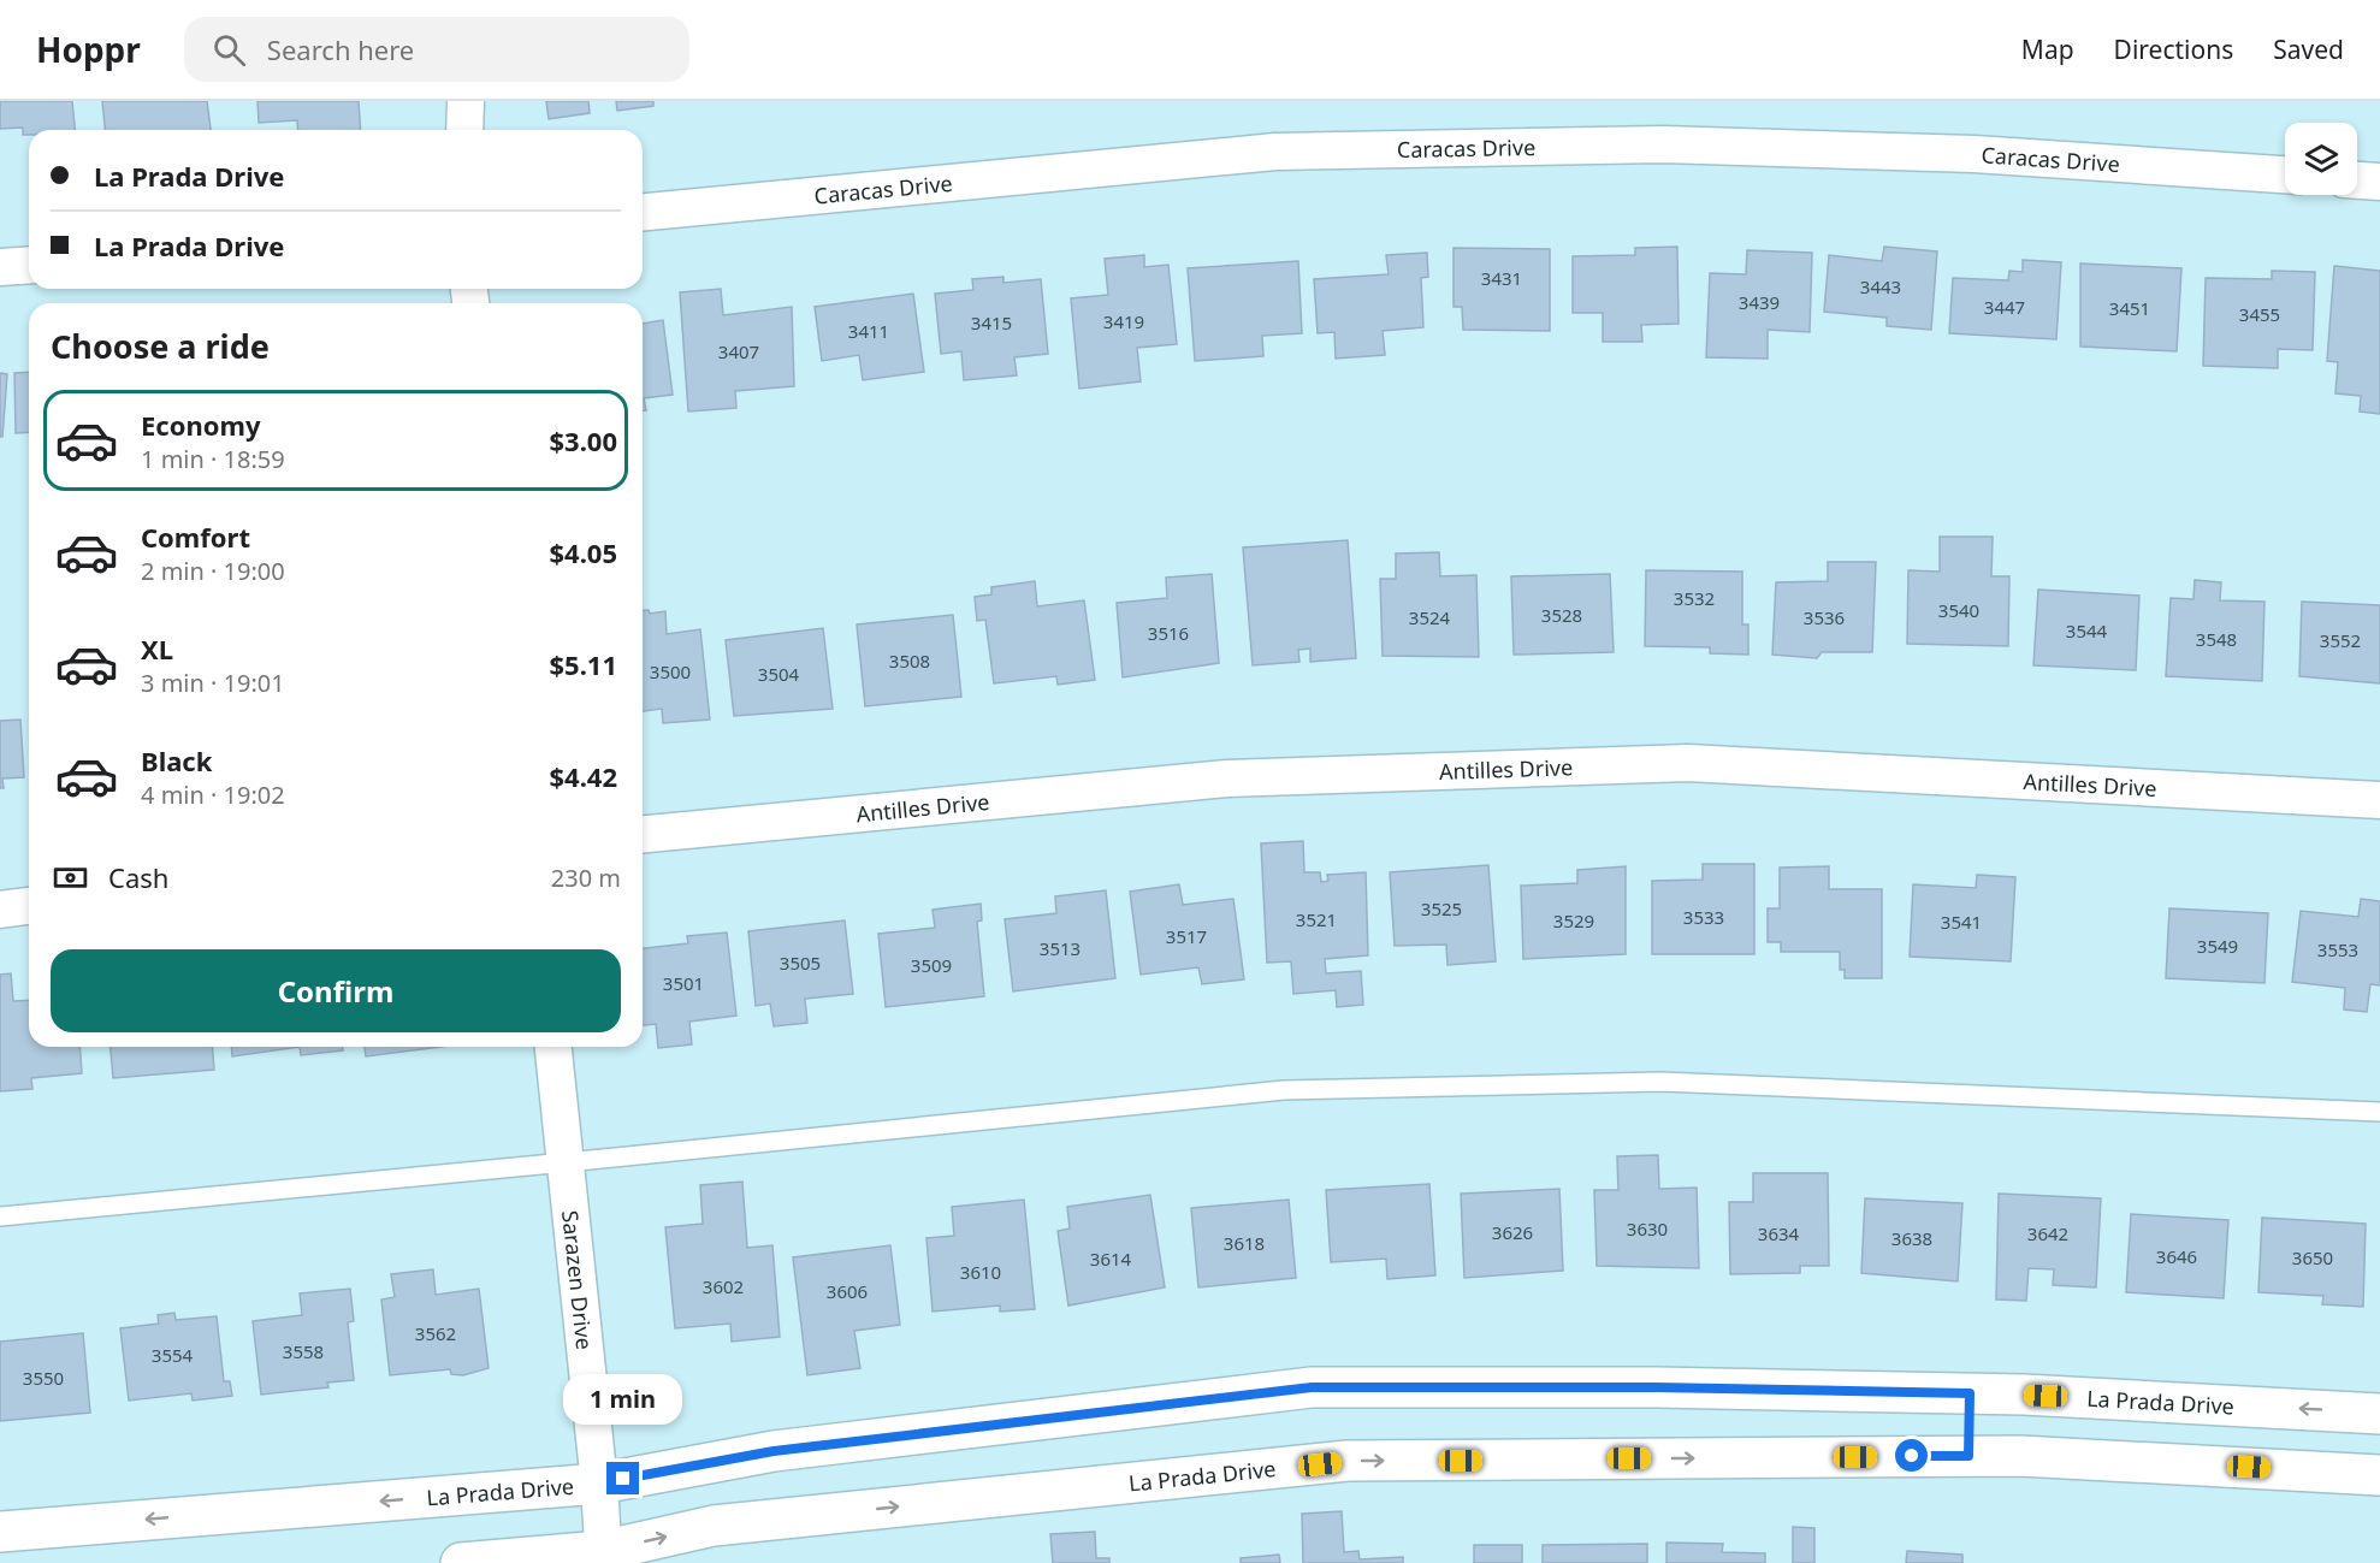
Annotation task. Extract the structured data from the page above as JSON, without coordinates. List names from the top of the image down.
{
  "streets": {
    "main road": ["La Prada Drive"],
    "street": ["Caracas Drive", "Antilles Drive", "Sarazen Drive"]
  },
  "crossings": [
    ["Sarazen Drive", "La Prada Drive"]
  ],
  "house_numbers": [
    "3431",
    "3443",
    "3439",
    "3447",
    "3451",
    "3455",
    "3419",
    "3415",
    "3411",
    "3407",
    "3532",
    "3540",
    "3528",
    "3524",
    "3536",
    "3544",
    "3516",
    "3548",
    "3552",
    "3508",
    "3500",
    "3504",
    "3525",
    "3533",
    "3521",
    "3529",
    "3541",
    "3517",
    "3549",
    "3513",
    "3553",
    "3505",
    "3509",
    "3501",
    "3630",
    "3626",
    "3634",
    "3642",
    "3638",
    "3618",
    "3646",
    "3650",
    "3614",
    "3610",
    "3602",
    "3606",
    "3562",
    "3558",
    "3554",
    "3550"
  ],
  "page": {
    "header": "Hoppr",
    "search": "Search here",
    "nav": ["Map", "Directions", "Saved"],
    "banner": ["La Prada Drive", "La Prada Drive"],
    "heading": "Choose a ride",
    "list": [
      {
        "name": "Economy",
        "note": "1 min · 18:59",
        "value": "$3.00"
      },
      {
        "name": "Comfort",
        "note": "2 min · 19:00",
        "value": "$4.05"
      },
      {
        "name": "XL",
        "note": "3 min · 19:01",
        "value": "$5.11"
      },
      {
        "name": "Black",
        "note": "4 min · 19:02",
        "value": "$4.42"
      }
    ],
    "pay": ["Cash", "230 m"],
    "buttons": "Confirm",
    "bubble": "1 min"
  }
}
